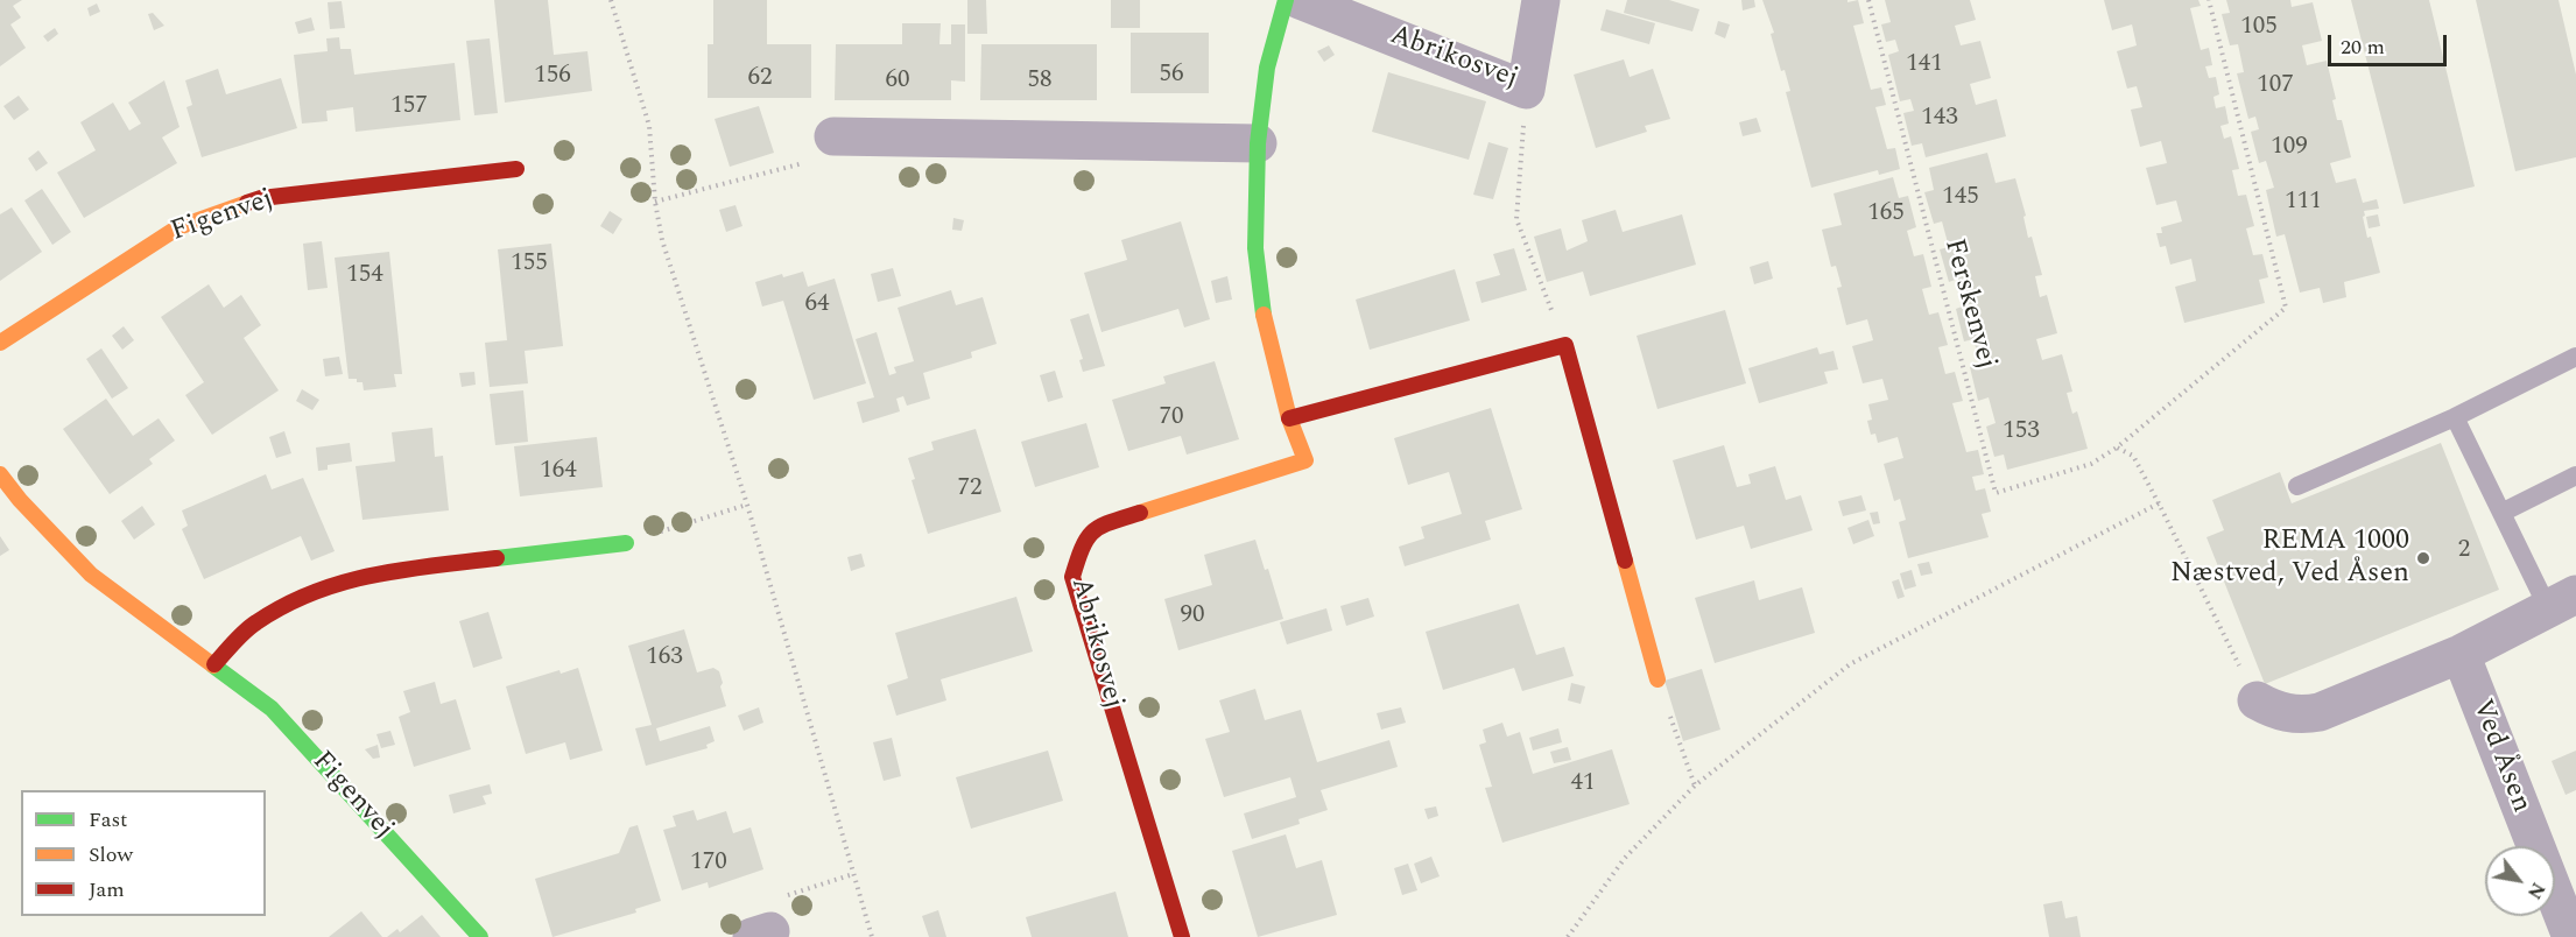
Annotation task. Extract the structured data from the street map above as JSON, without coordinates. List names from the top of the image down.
{
  "streets": {
    "street": ["Abrikosvej", "Figenvej", "Ved Åsen"],
    "path": ["Ferskenvej"]
  },
  "places": ["REMA 1000 Næstved, Ved Åsen"],
  "house_numbers": [
    "105",
    "141",
    "56",
    "156",
    "62",
    "60",
    "58",
    "107",
    "157",
    "143",
    "109",
    "145",
    "111",
    "165",
    "155",
    "154",
    "64",
    "70",
    "153",
    "164",
    "72",
    "2",
    "90",
    "163",
    "41",
    "170"
  ],
  "legend": ["Fast", "Slow", "Jam"],
  "scale_bar": "20 m",
  "north": "bottom right"
}
